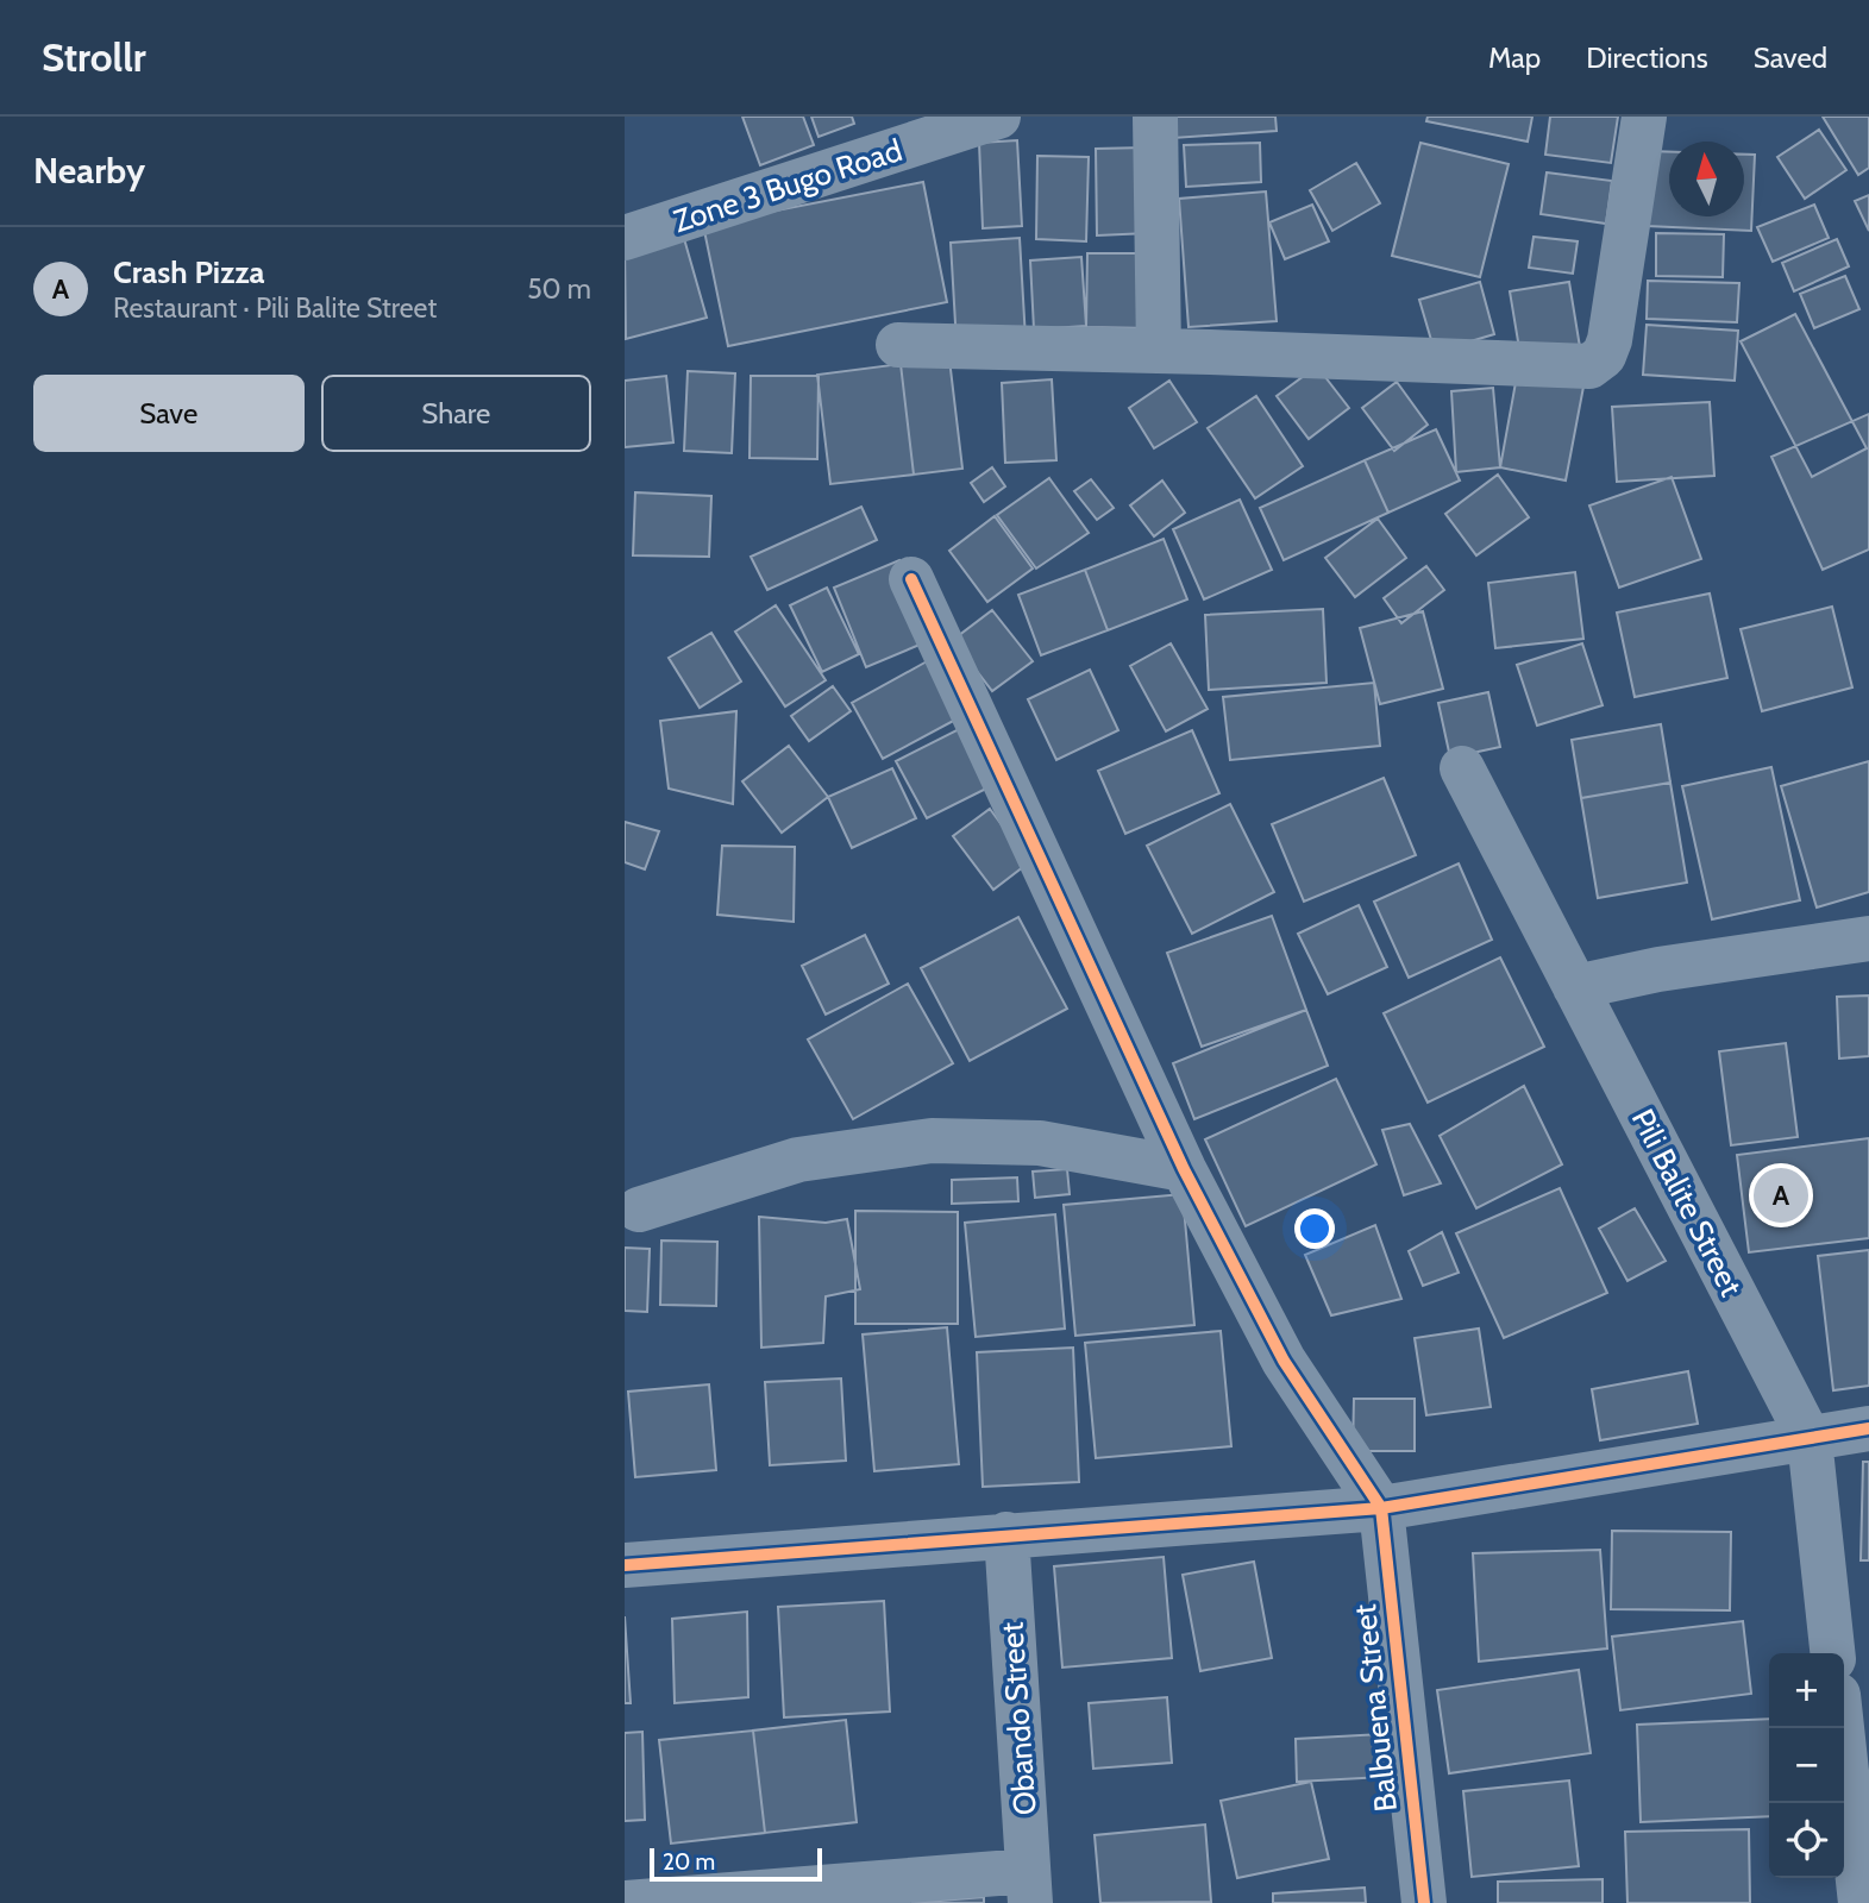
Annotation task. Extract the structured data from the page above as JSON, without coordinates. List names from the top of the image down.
{
  "streets": {
    "street": [
      "Zone 3 Bugo Road",
      "Pili Balite Street",
      "Balbuena Street",
      "Obando Street"
    ]
  },
  "scale_bar": "20 m",
  "north": "top",
  "page": {
    "header": "Strollr",
    "nav": ["Map", "Directions", "Saved"],
    "heading": "Nearby",
    "list": [
      {
        "mark": "A",
        "name": "Crash Pizza",
        "note": "Restaurant · Pili Balite Street",
        "value": "50 m"
      }
    ],
    "buttons": ["Save", "Share"],
    "pins": "A",
    "map_buttons": ["+", "−"],
    "scale": "20 m"
  }
}
